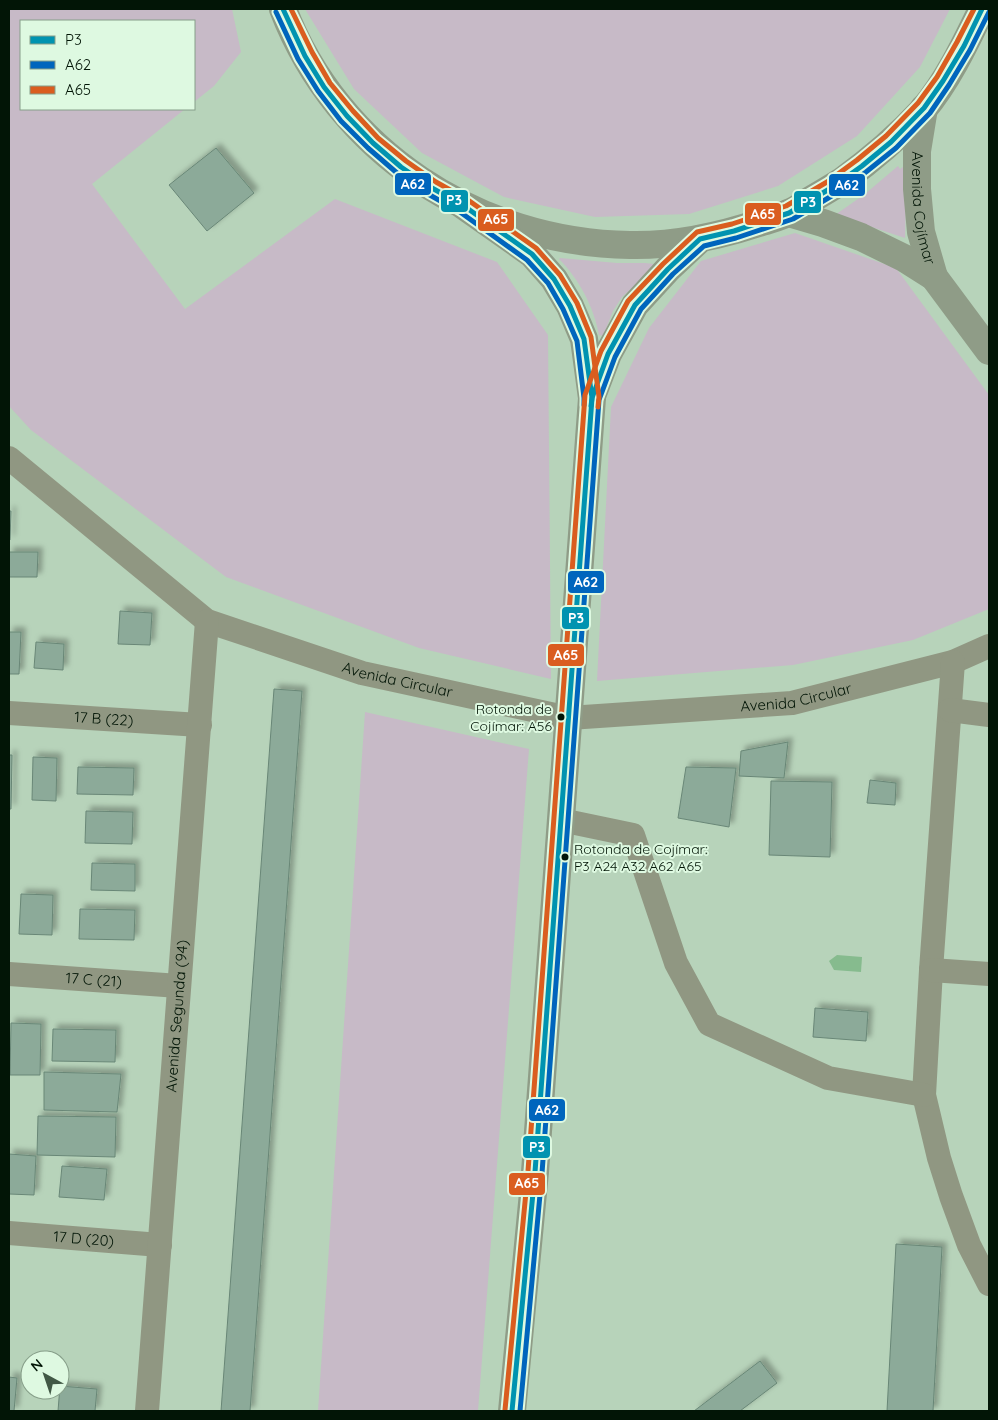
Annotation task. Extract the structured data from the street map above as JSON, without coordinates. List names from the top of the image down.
{
  "streets": {
    "main road": ["Avenida Cojímar"],
    "street": [
      "Avenida Circular",
      "17 B (22)",
      "17 C (21)",
      "Avenida Segunda (94)",
      "17 D (20)"
    ]
  },
  "crossings": [
    ["Avenida Circular", "Avenida Segunda (94)"],
    ["17 B (22)", "Avenida Segunda (94)"],
    ["17 C (21)", "Avenida Segunda (94)"],
    ["Avenida Segunda (94)", "17 D (20)"]
  ],
  "places": ["Rotonda de Cojímar: A56", "Rotonda de Cojímar: P3 A24 A32 A62 A65"],
  "lines": ["transit line P3", "transit line A65", "transit line A62"],
  "legend": ["P3", "A62", "A65"],
  "north": "top left"
}
